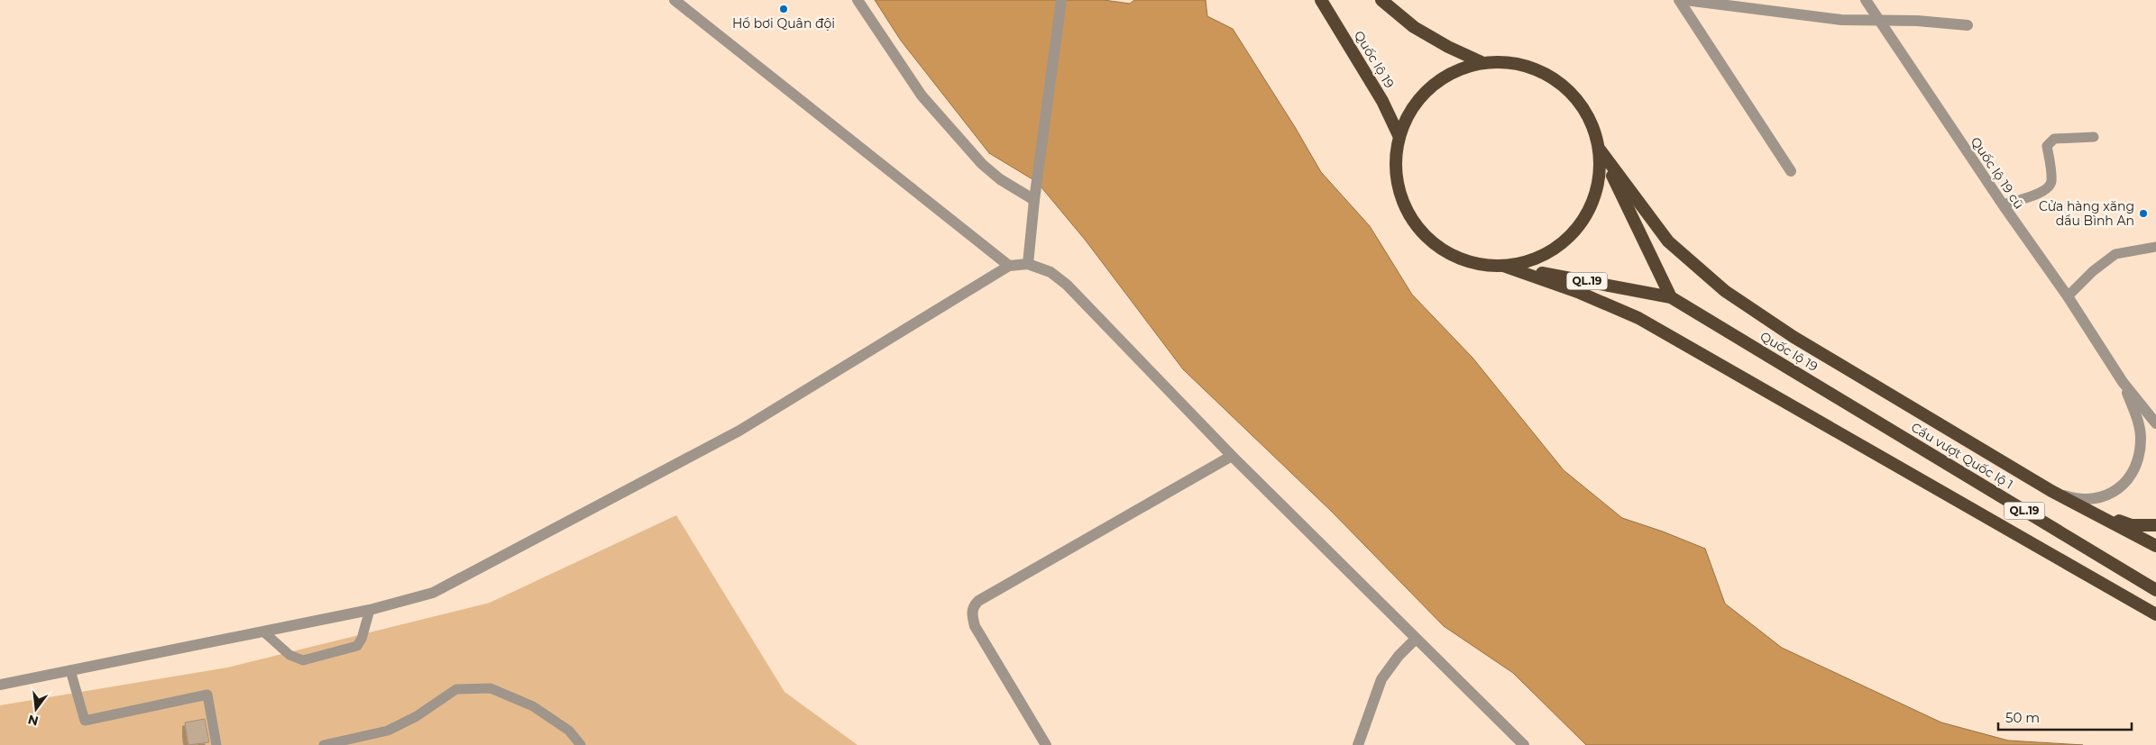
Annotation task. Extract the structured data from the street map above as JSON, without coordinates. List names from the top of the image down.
{
  "streets": {
    "highway": ["Quốc lộ 19", "QL.19", "Cầu vượt Quốc lộ 1"],
    "street": ["Quốc lộ 19 cũ"]
  },
  "crossings": [
    ["Quốc lộ 19", "Cầu vượt Quốc lộ 1"]
  ],
  "places": ["Hồ bơi Quân đội", "Cửa hàng xăng dầu Bình An"],
  "scale_bar": "50 m",
  "north": "bottom"
}
